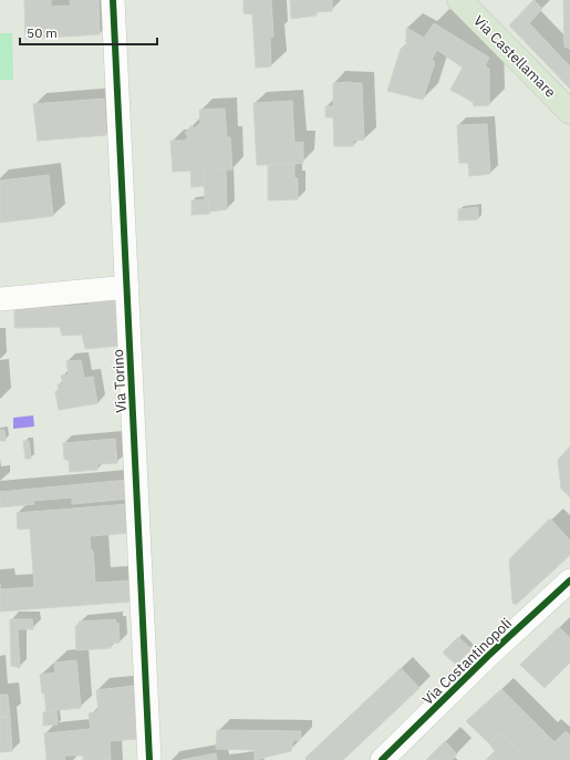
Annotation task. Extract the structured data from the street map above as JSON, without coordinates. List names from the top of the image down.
{
  "streets": {
    "main road": ["Via Castellamare"],
    "street": ["Via Torino", "Via Costantinopoli"]
  },
  "scale_bar": "50 m"
}
